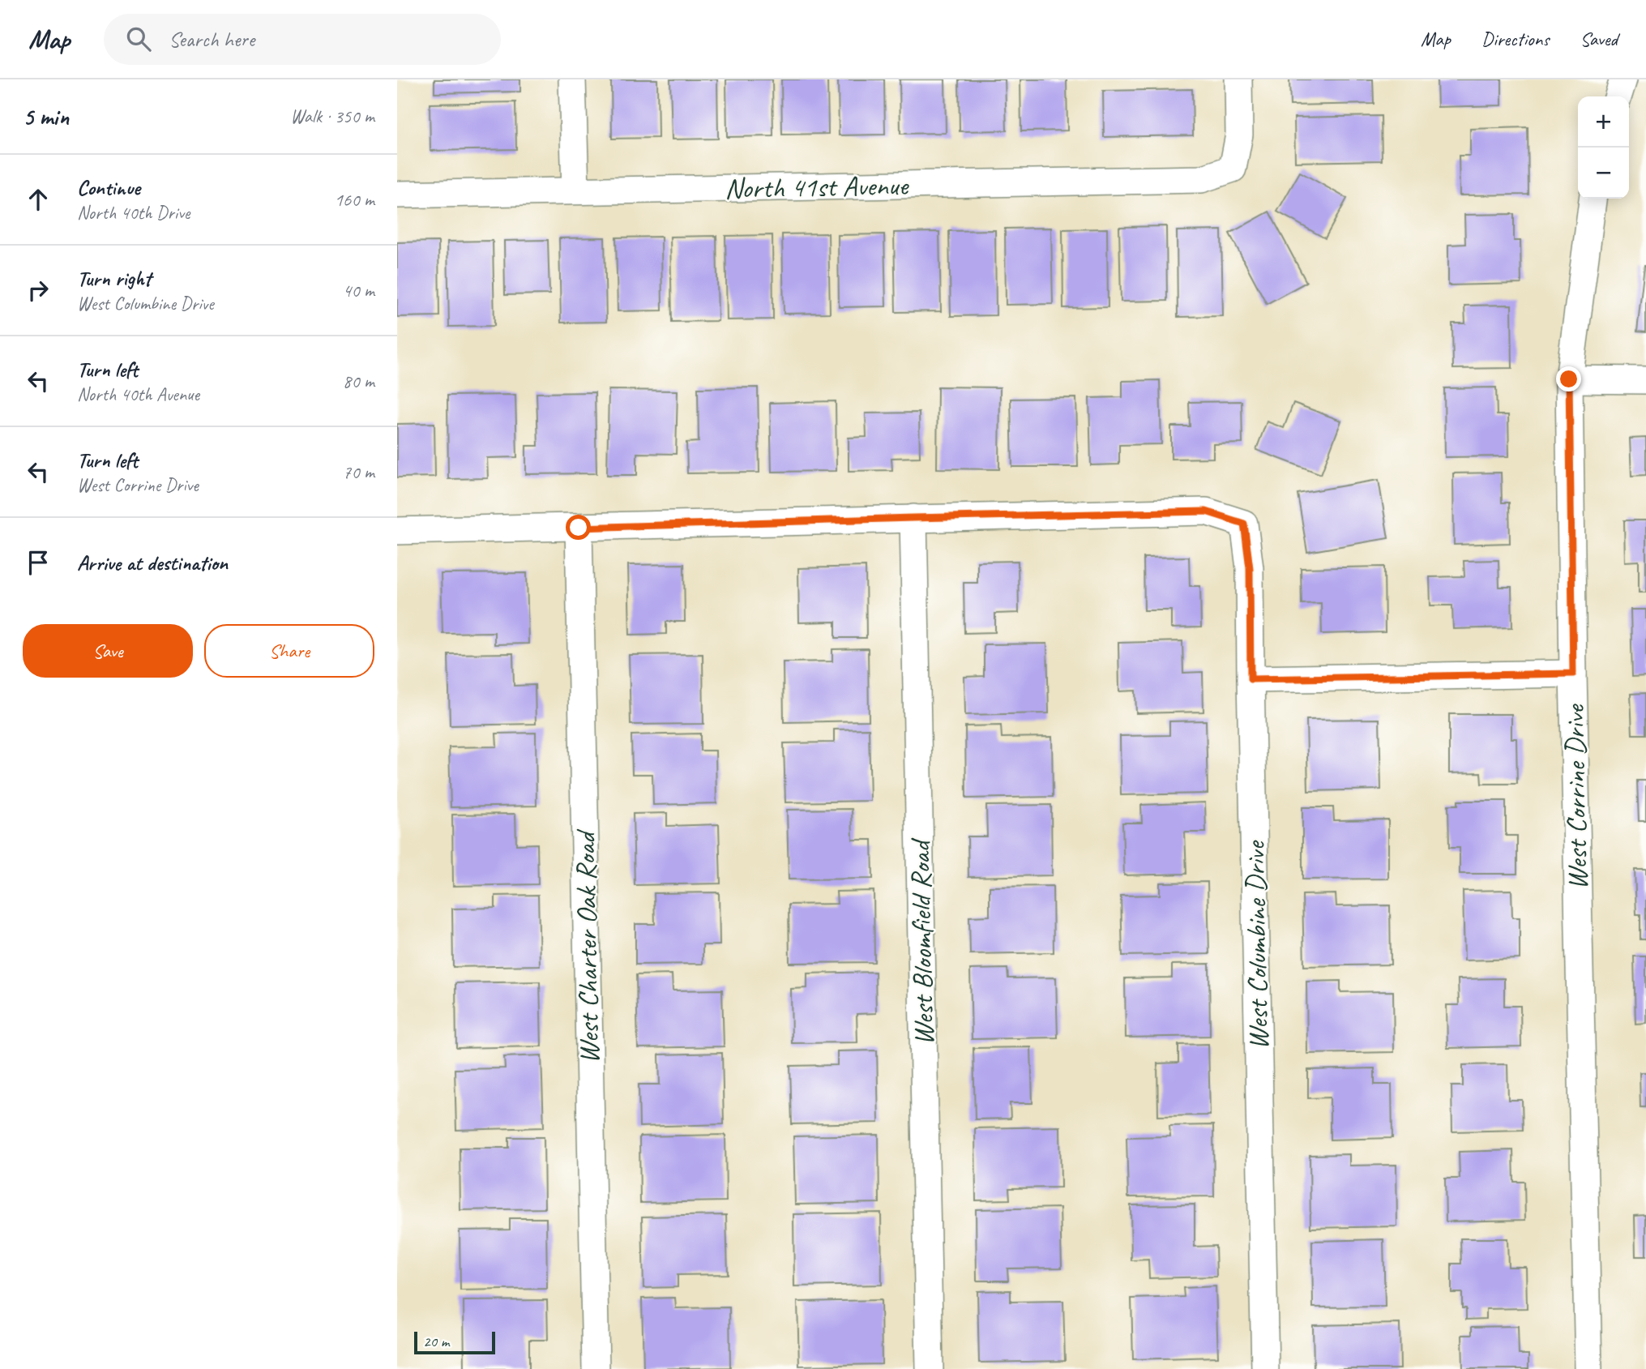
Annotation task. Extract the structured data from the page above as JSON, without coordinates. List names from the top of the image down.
{
  "streets": {
    "street": [
      "North 41st Avenue",
      "West Corrine Drive",
      "West Bloomfield Road",
      "West Columbine Drive",
      "West Charter Oak Road"
    ]
  },
  "crossings": [
    ["West Bloomfield Road", "West Columbine Drive"]
  ],
  "scale_bar": "20 m",
  "page": {
    "header": "Map",
    "search": "Search here",
    "nav": ["Map", "Directions", "Saved"],
    "heading": ["5 min", "Walk · 350 m"],
    "map_buttons": ["+", "−"],
    "list": [
      ["Continue", "North 40th Drive", "160 m"],
      ["Turn right", "West Columbine Drive", "40 m"],
      ["Turn left", "North 40th Avenue", "80 m"],
      ["Turn left", "West Corrine Drive", "70 m"],
      "Arrive at destination"
    ],
    "buttons": ["Save", "Share"],
    "scale": "20 m"
  }
}
